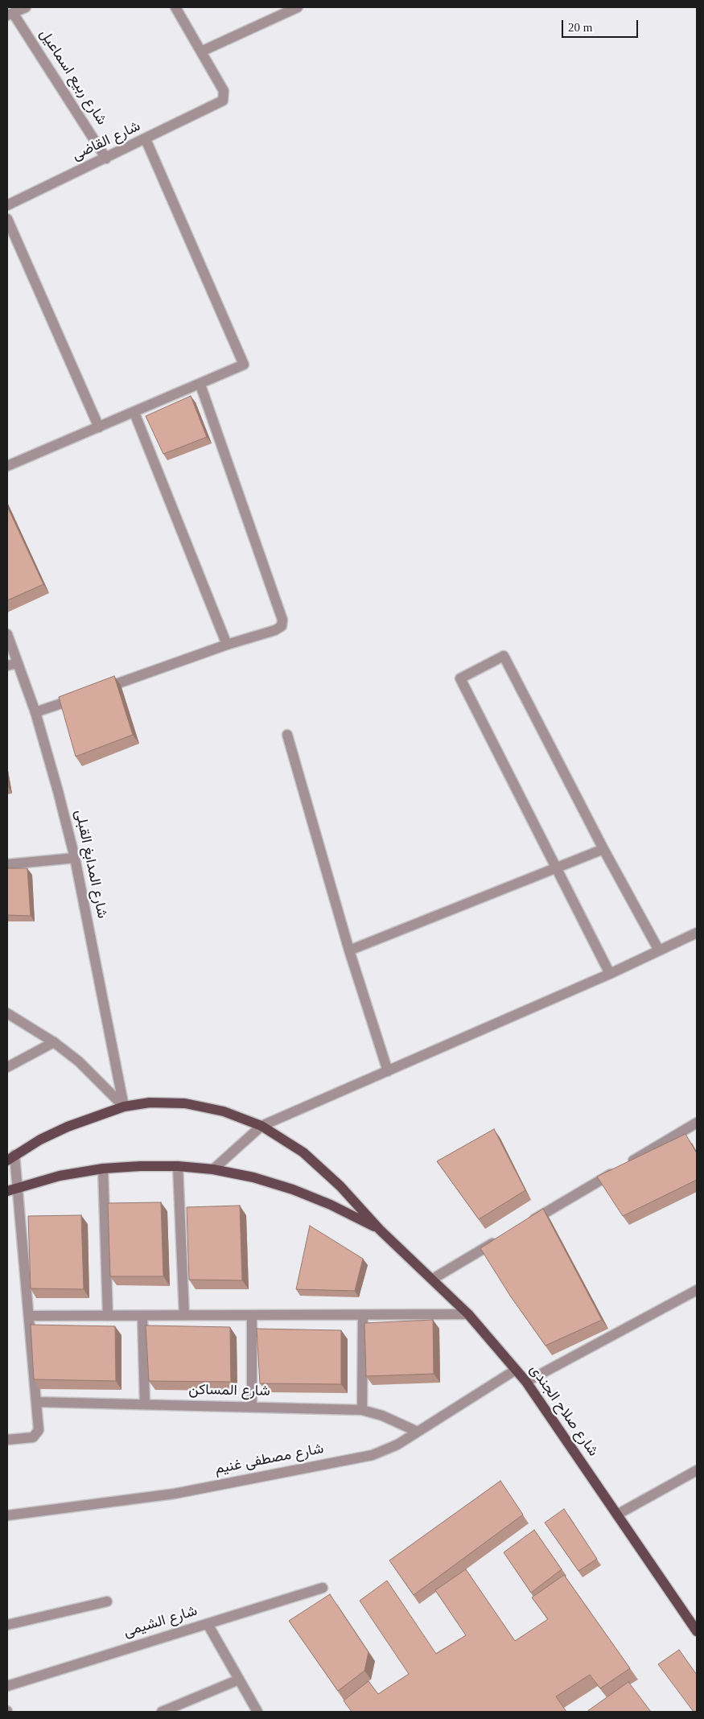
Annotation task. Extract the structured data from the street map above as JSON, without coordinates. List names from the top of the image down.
{
  "streets": {
    "main road": ["شارع صلاح الجندى"],
    "street": [
      "شارع ربيع اسماعيل",
      "شارع القاضى",
      "شارع المدابغ القبلى",
      "شارع المساكن",
      "شارع مصطفى غنيم",
      "شارع الشيمى"
    ]
  },
  "crossings": [
    ["شارع ربيع اسماعيل", "شارع القاضى"],
    ["شارع المدابغ القبلى", "شارع صلاح الجندى"],
    ["شارع المساكن", "شارع مصطفى غنيم"],
    ["شارع صلاح الجندى", "شارع مصطفى غنيم"]
  ],
  "scale_bar": "20 m"
}
